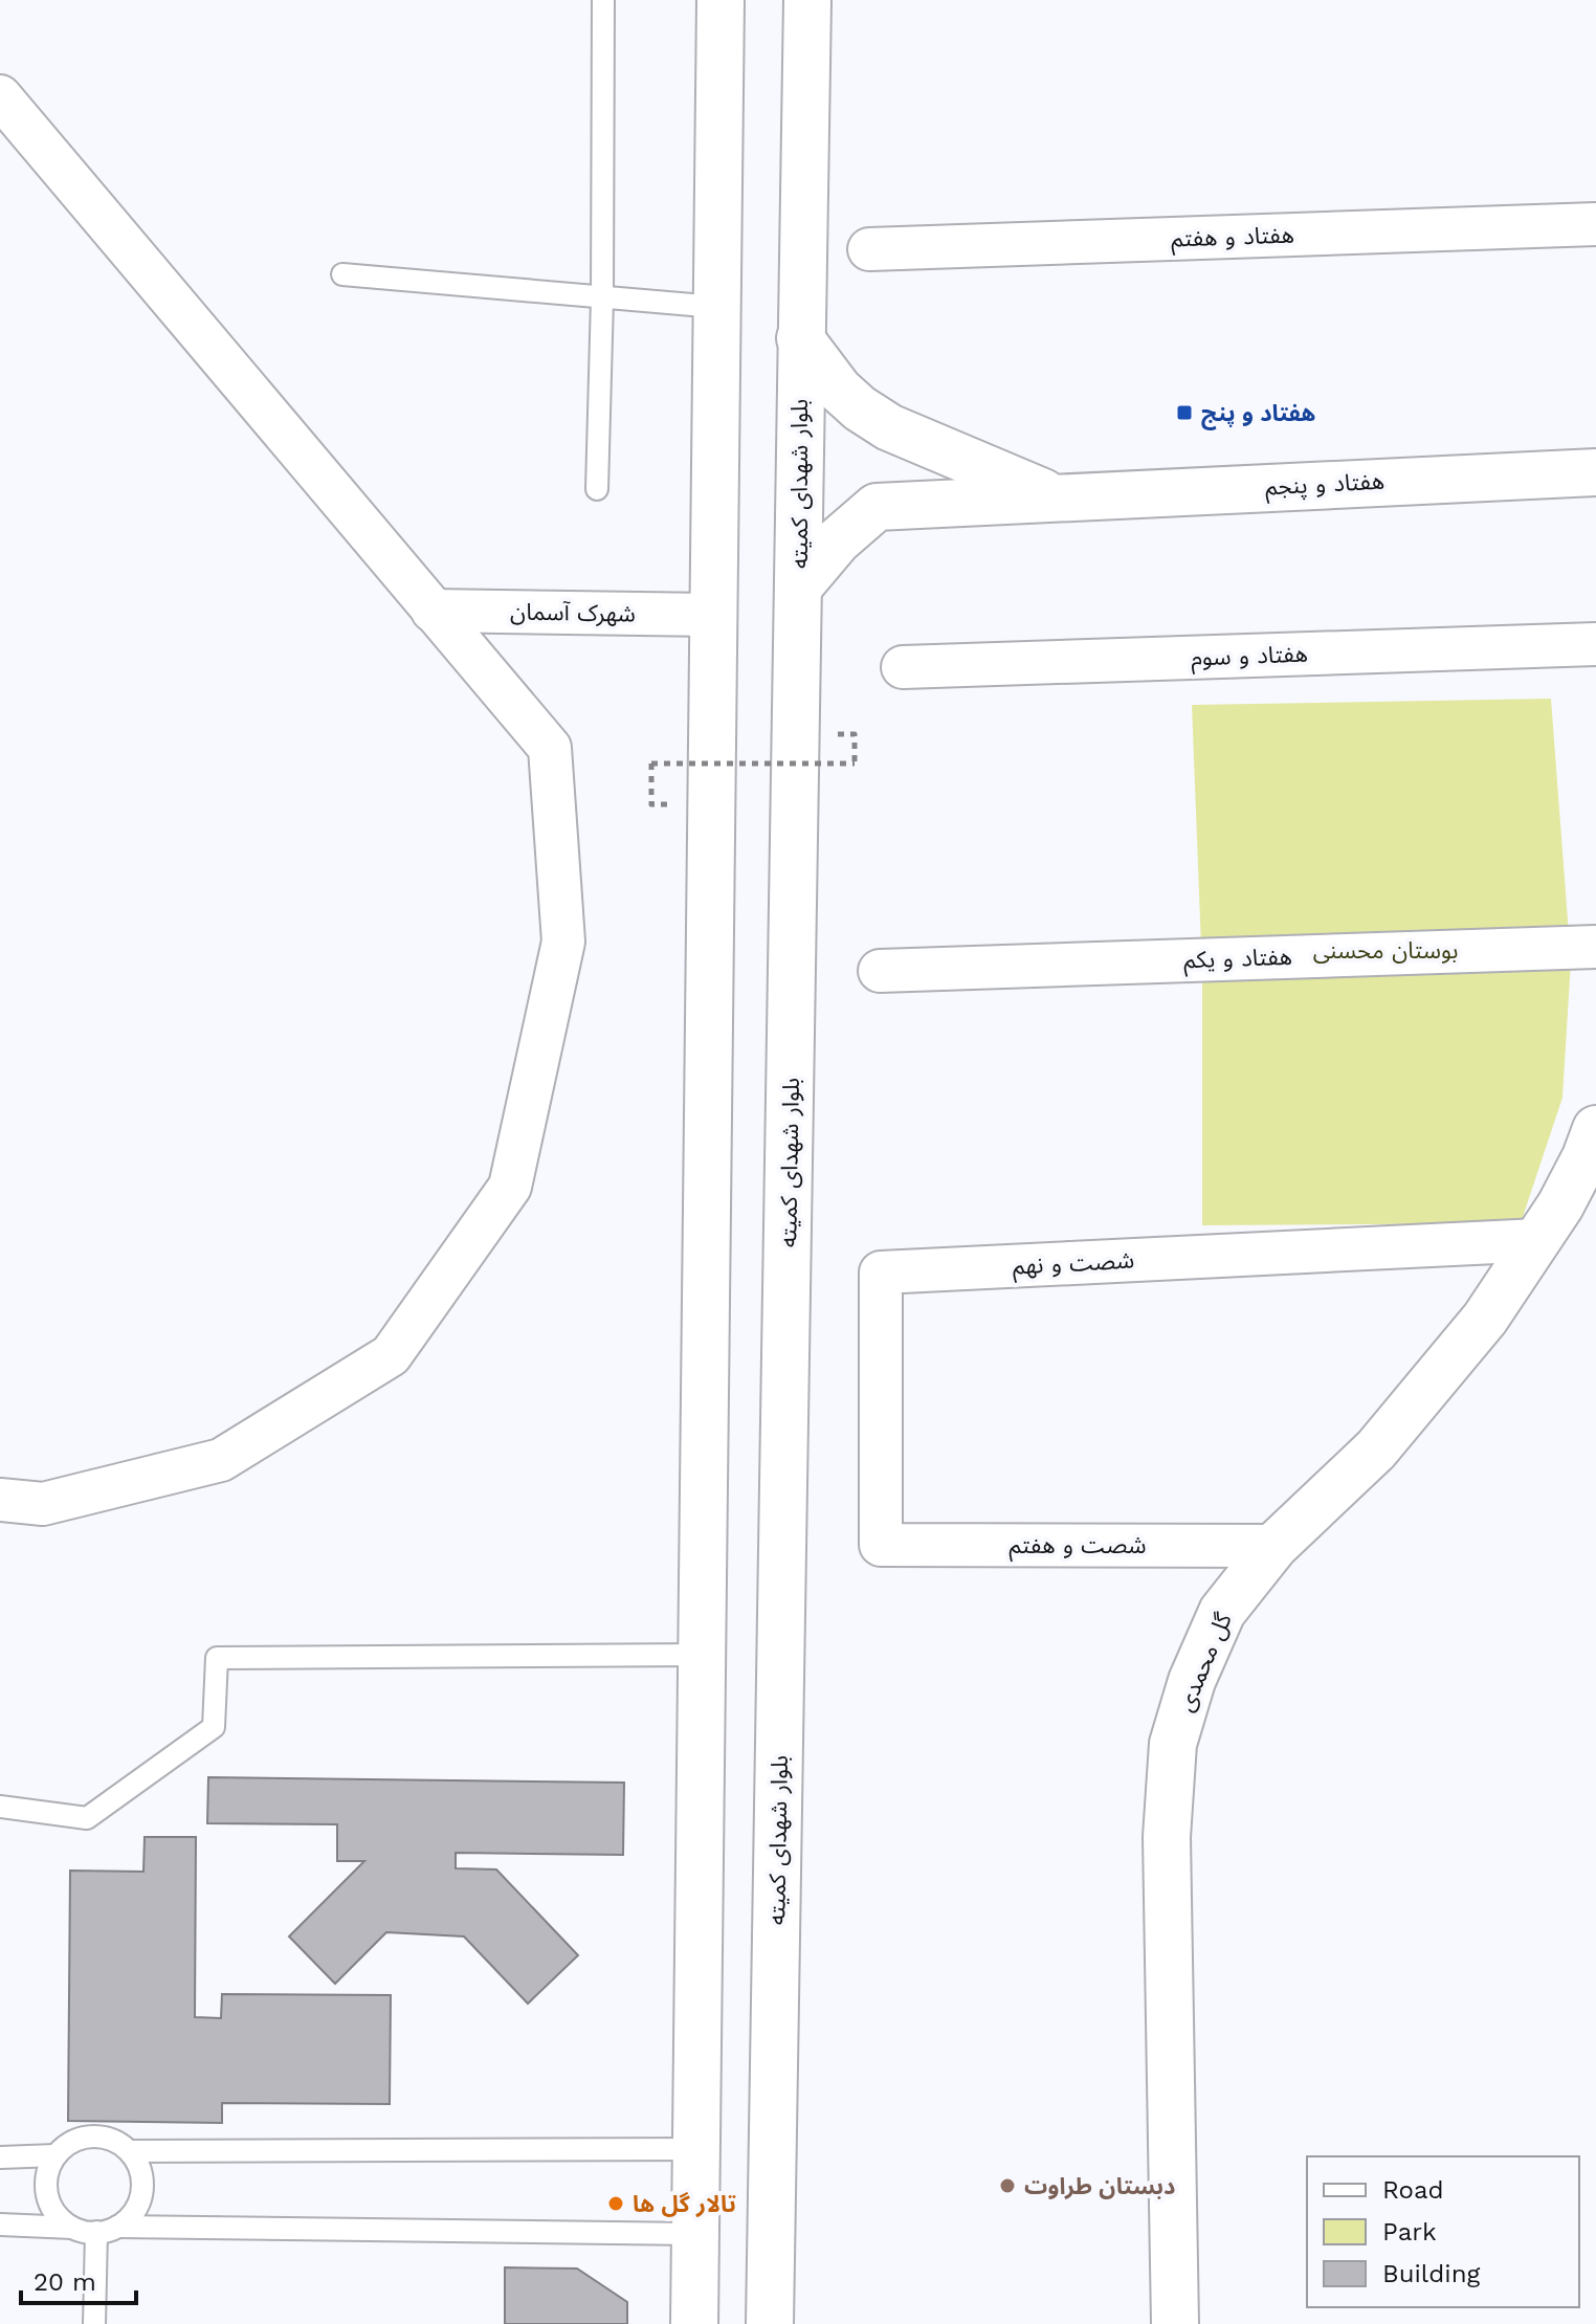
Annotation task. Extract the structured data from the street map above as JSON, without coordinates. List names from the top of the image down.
{
  "streets": {
    "main road": ["بلوار شهدای کمیته", "هفتاد و پنجم", "گل محمدی"],
    "street": [
      "هفتاد و هفتم",
      "شهرک آسمان",
      "هفتاد و سوم",
      "هفتاد و یکم",
      "شصت و نهم",
      "شصت و هفتم"
    ]
  },
  "crossings": [
    ["بلوار شهدای کمیته", "هفتاد و پنجم"],
    ["شصت و نهم", "شصت و هفتم"],
    ["شصت و نهم", "گل محمدی"],
    ["شصت و هفتم", "گل محمدی"]
  ],
  "parks": ["بوستان محسنی"],
  "places": {
    "transit": ["هفتاد و پنج"],
    "other": ["دبستان طراوت", "تالار گل ها"]
  },
  "legend": ["Road", "Park", "Building"],
  "scale_bar": "20 m"
}
